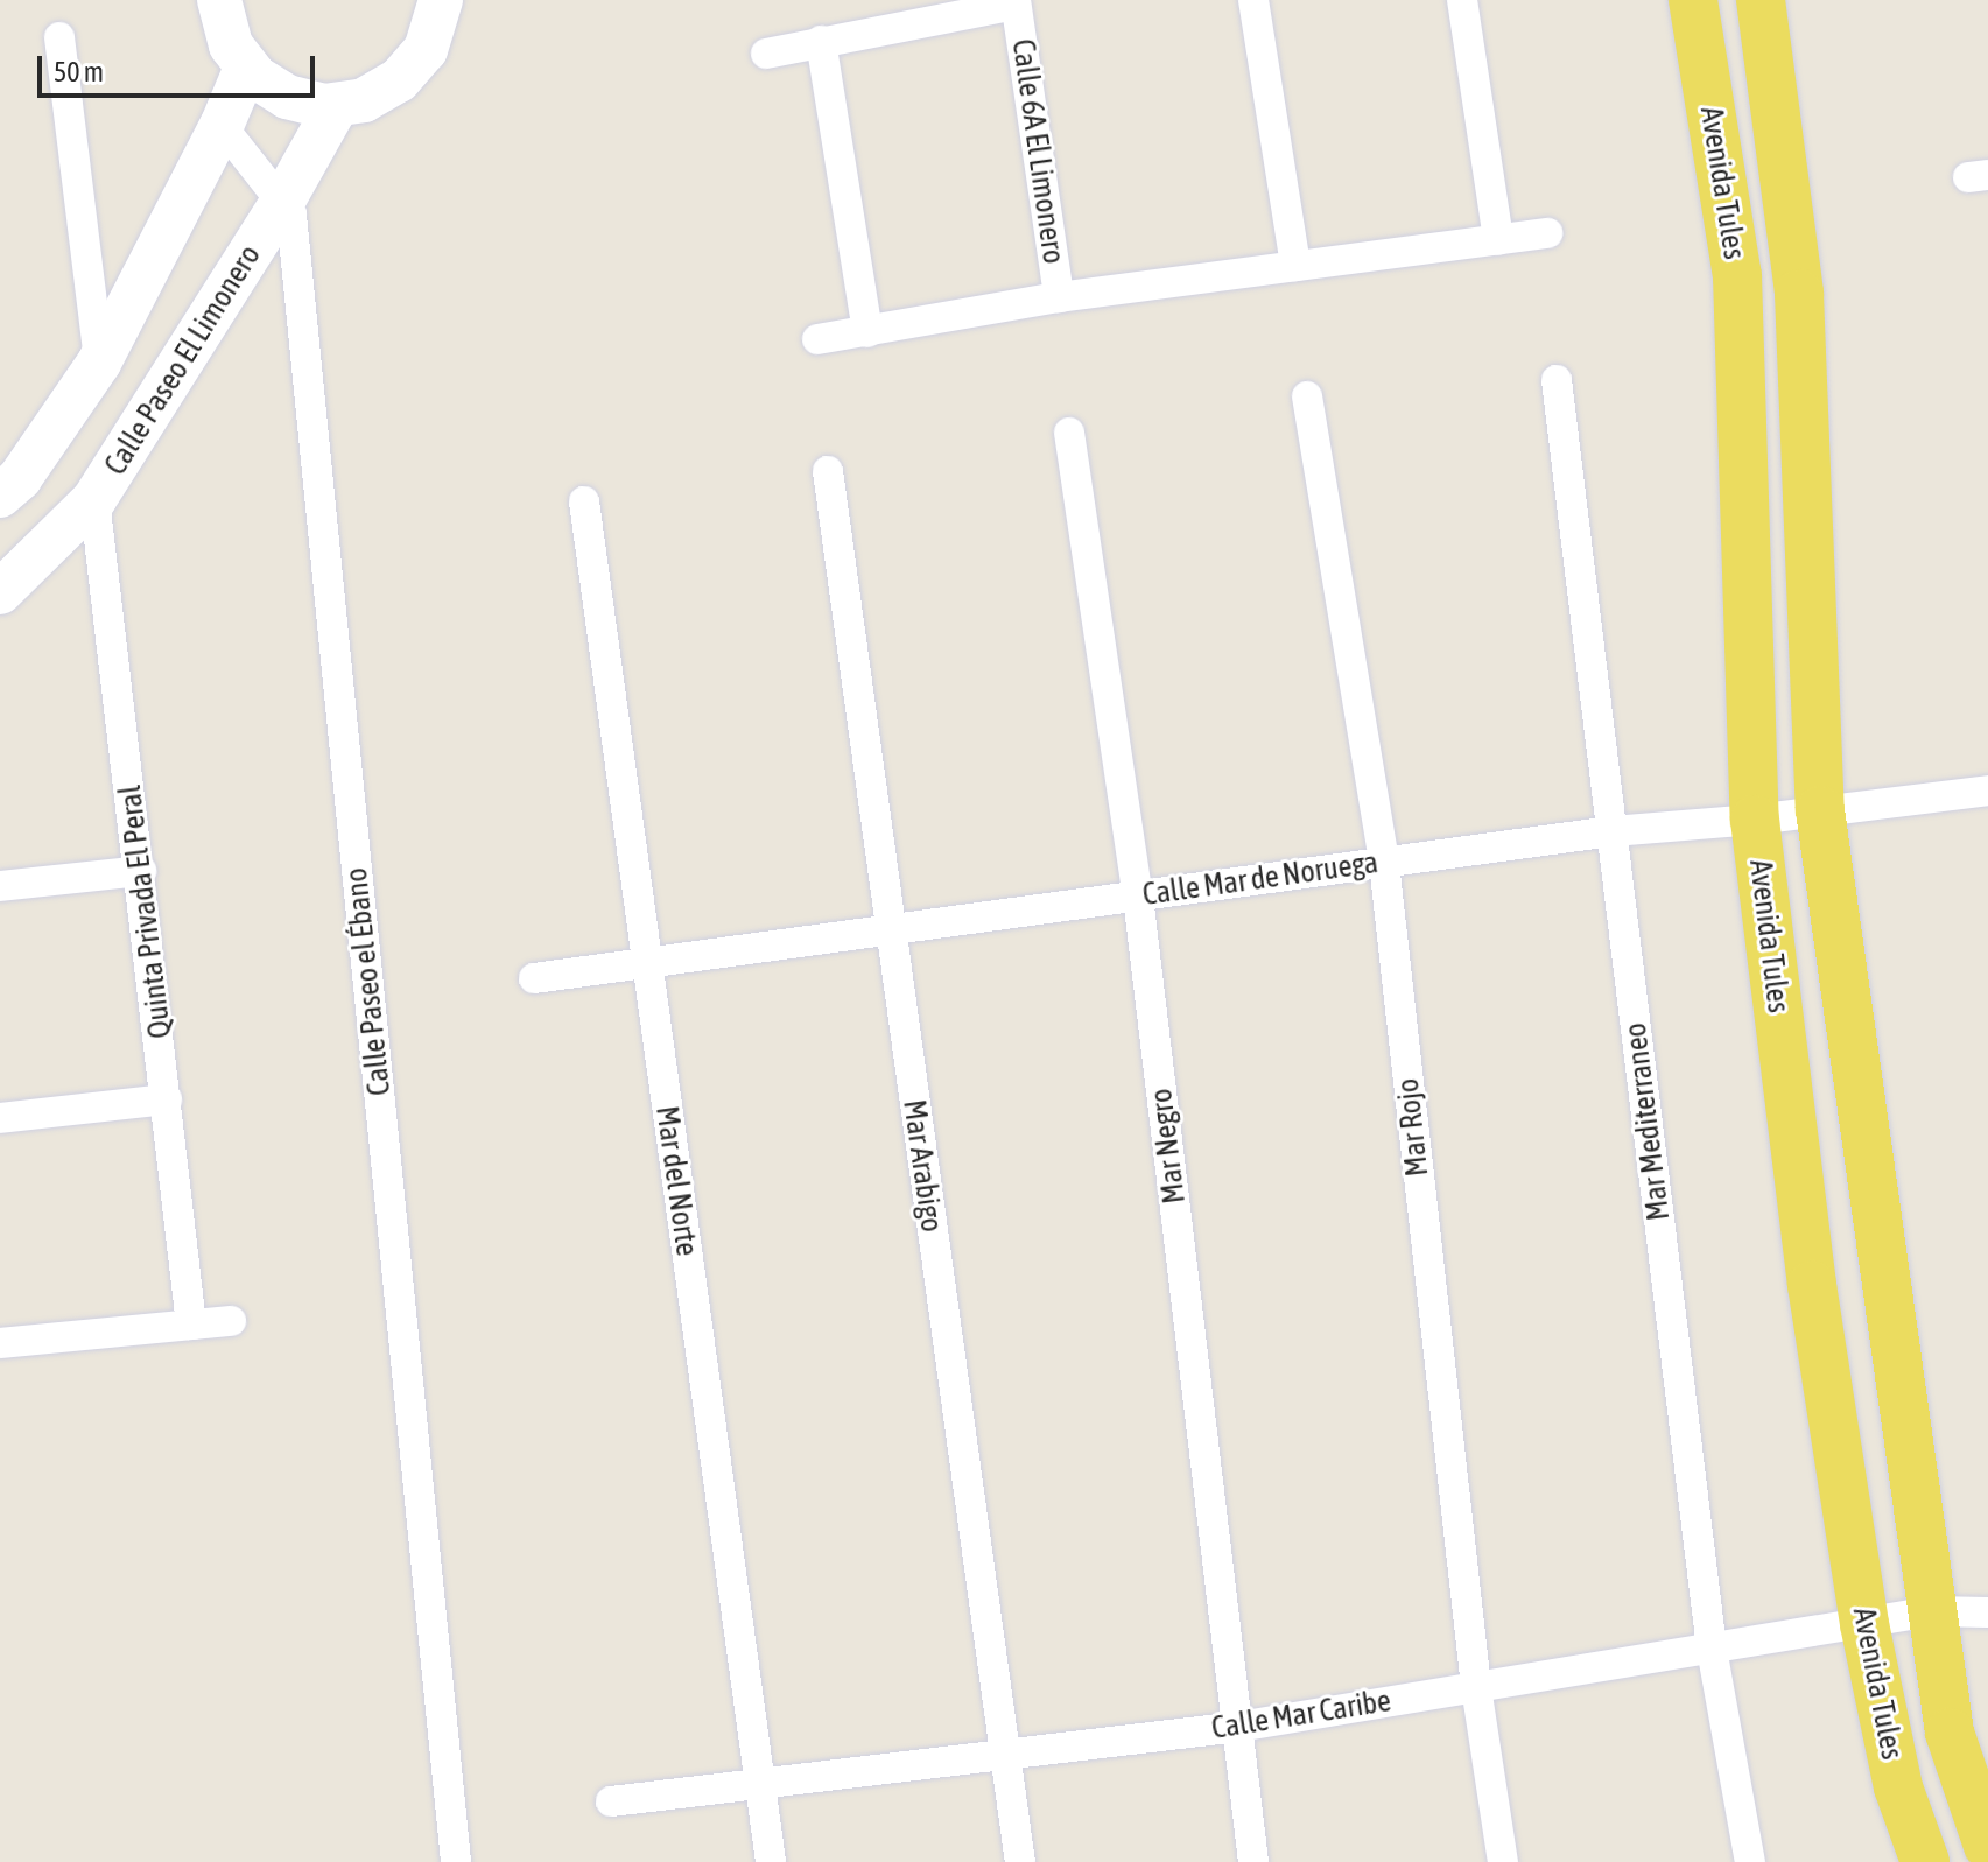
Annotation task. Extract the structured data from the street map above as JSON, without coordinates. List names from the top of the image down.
{
  "streets": {
    "main road": ["Avenida Tules"],
    "street": [
      "Calle 6A El Limonero",
      "Calle Paseo El Limonero",
      "Calle Mar de Noruega",
      "Quinta Privada El Peral",
      "Calle Paseo el Ébano",
      "Mar Mediterraneo",
      "Mar Rojo",
      "Mar Negro",
      "Mar Arabigo",
      "Mar del Norte",
      "Calle Mar Caribe"
    ]
  },
  "crossings": [
    ["Avenida Tules", "Calle Mar de Noruega"],
    ["Avenida Tules", "Calle Mar Caribe"],
    ["Calle Paseo El Limonero", "Quinta Privada El Peral"],
    ["Calle Paseo El Limonero", "Calle Paseo el Ébano"],
    ["Calle Mar de Noruega", "Mar Mediterraneo"],
    ["Calle Mar de Noruega", "Mar Rojo"],
    ["Calle Mar de Noruega", "Mar Negro"],
    ["Calle Mar de Noruega", "Mar Arabigo"],
    ["Calle Mar de Noruega", "Mar del Norte"],
    ["Mar Mediterraneo", "Calle Mar Caribe"],
    ["Mar Rojo", "Calle Mar Caribe"],
    ["Mar Negro", "Calle Mar Caribe"],
    ["Mar Arabigo", "Calle Mar Caribe"],
    ["Mar del Norte", "Calle Mar Caribe"]
  ],
  "scale_bar": "50 m"
}
